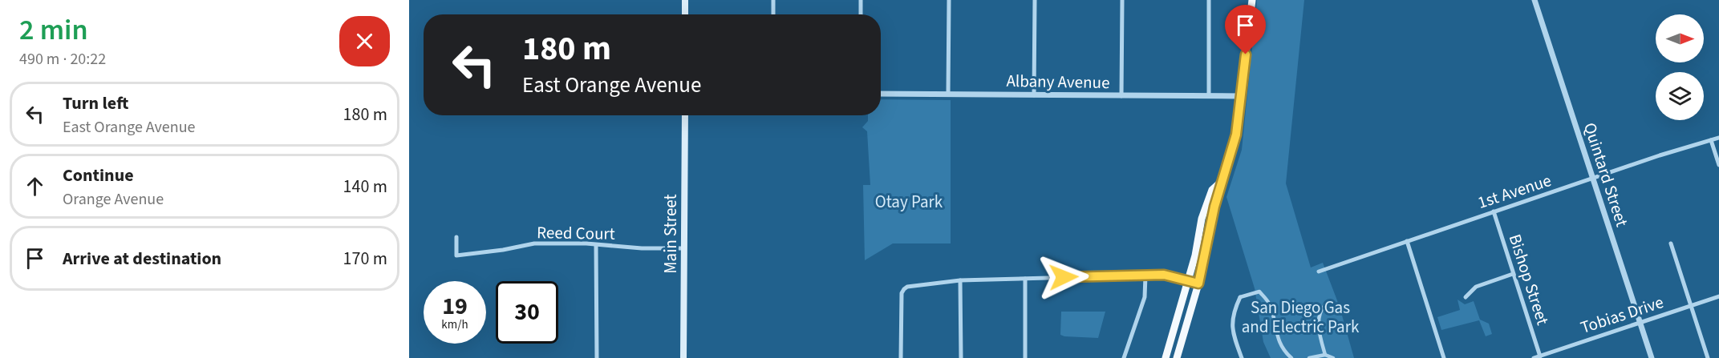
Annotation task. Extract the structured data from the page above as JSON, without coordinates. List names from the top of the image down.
{
  "streets": {
    "main road": ["Main Street"],
    "street": [
      "Albany Avenue",
      "Quintard Street",
      "1st Avenue",
      "Reed Court",
      "Bishop Street",
      "Tobias Drive"
    ]
  },
  "crossings": [
    ["Quintard Street", "1st Avenue"],
    ["Quintard Street", "Tobias Drive"],
    ["1st Avenue", "Bishop Street"],
    ["Reed Court", "Main Street"],
    ["Bishop Street", "Tobias Drive"]
  ],
  "parks": ["Otay Park", "San Diego Gas and Electric Park"],
  "north": "right",
  "page": {
    "heading": ["2 min", "490 m · 20:22"],
    "turn": ["180 m", "East Orange Avenue"],
    "list": [
      {
        "name": "Turn left",
        "note": "East Orange Avenue",
        "value": "180 m"
      },
      {
        "name": "Continue",
        "note": "Orange Avenue",
        "value": "140 m"
      },
      {
        "name": "Arrive at destination",
        "value": "170 m"
      }
    ],
    "speed": "19 km/h",
    "limit": "30"
  }
}
